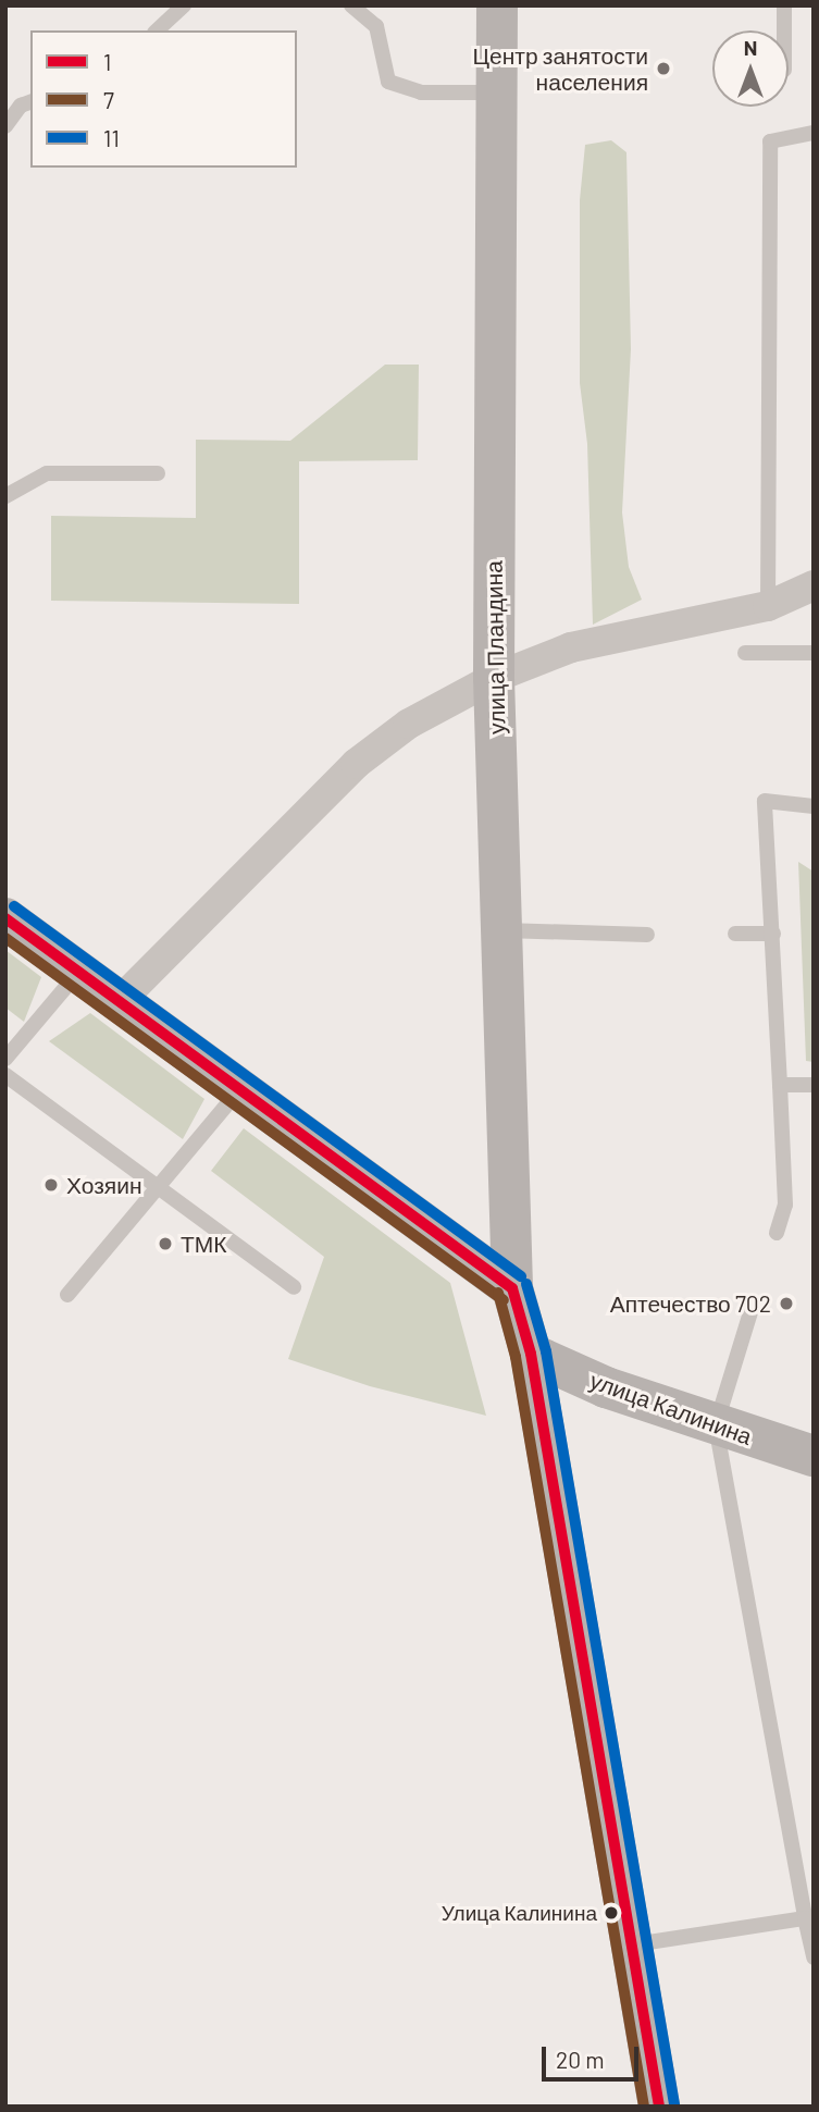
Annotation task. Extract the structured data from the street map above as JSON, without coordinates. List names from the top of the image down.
{
  "streets": {
    "street": ["улица Пландина", "улица Калинина"]
  },
  "crossings": [
    ["улица Пландина", "улица Калинина"]
  ],
  "places": [
    "Центр занятости населения",
    "Хозяин",
    "ТМК",
    "Аптечество 702",
    "Улица Калинина"
  ],
  "lines": ["transit line 11", "transit line 1", "transit line 7"],
  "legend": ["1", "7", "11"],
  "scale_bar": "20 m",
  "north": "top"
}
